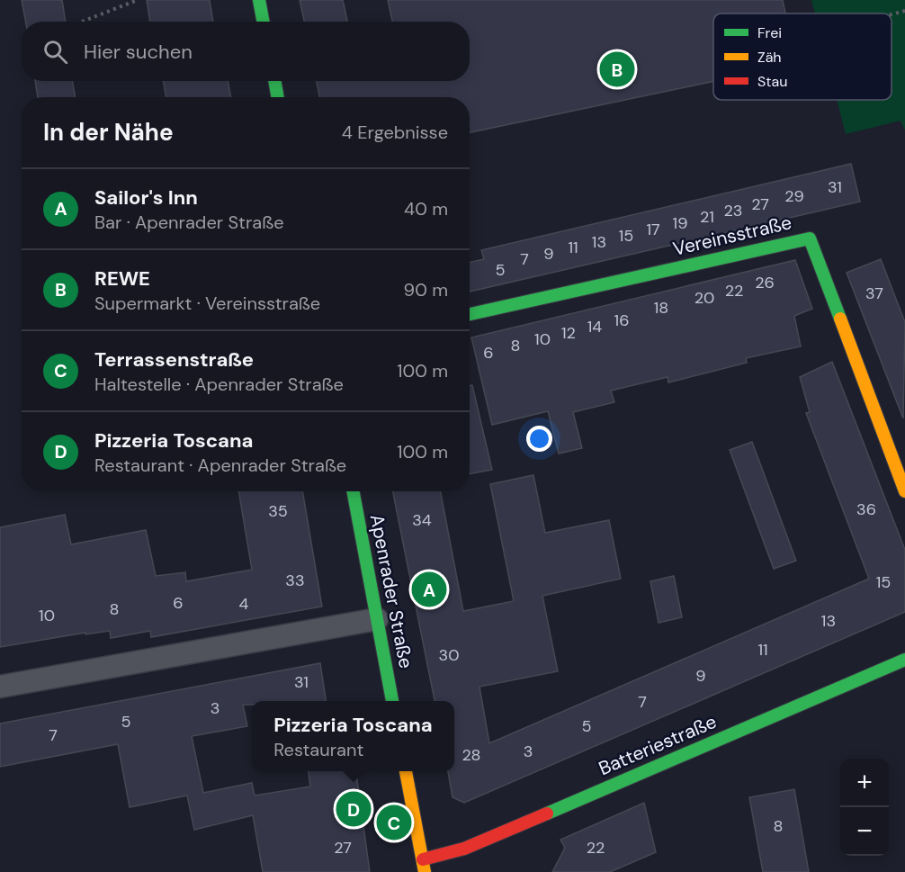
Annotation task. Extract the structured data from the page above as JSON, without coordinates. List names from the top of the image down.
{
  "streets": {
    "street": ["Vereinsstraße", "Apenrader Straße", "Batteriestraße"]
  },
  "house_numbers": [
    "31",
    "29",
    "27",
    "23",
    "21",
    "19",
    "17",
    "15",
    "13",
    "11",
    "9",
    "7",
    "5",
    "26",
    "22",
    "37",
    "20",
    "18",
    "16",
    "14",
    "12",
    "10",
    "8",
    "6",
    "36",
    "35",
    "34",
    "33",
    "15",
    "6",
    "4",
    "8",
    "10",
    "13",
    "11",
    "30",
    "9",
    "31",
    "7",
    "3",
    "5",
    "5",
    "7",
    "3",
    "28",
    "8",
    "27",
    "22"
  ],
  "legend": ["Frei", "Zäh", "Stau"],
  "page": {
    "search": "Hier suchen",
    "pins": [
      "B",
      "A",
      "D",
      "C"
    ],
    "heading": ["In der Nähe", "4 Ergebnisse"],
    "list": [
      {
        "mark": "A",
        "name": "Sailor's Inn",
        "note": "Bar · Apenrader Straße",
        "value": "40 m"
      },
      {
        "mark": "B",
        "name": "REWE",
        "note": "Supermarkt · Vereinsstraße",
        "value": "90 m"
      },
      {
        "mark": "C",
        "name": "Terrassenstraße",
        "note": "Haltestelle · Apenrader Straße",
        "value": "100 m"
      },
      {
        "mark": "D",
        "name": "Pizzeria Toscana",
        "note": "Restaurant · Apenrader Straße",
        "value": "100 m"
      }
    ],
    "popup": ["Pizzeria Toscana", "Restaurant"],
    "map_buttons": ["+", "−"]
  }
}
